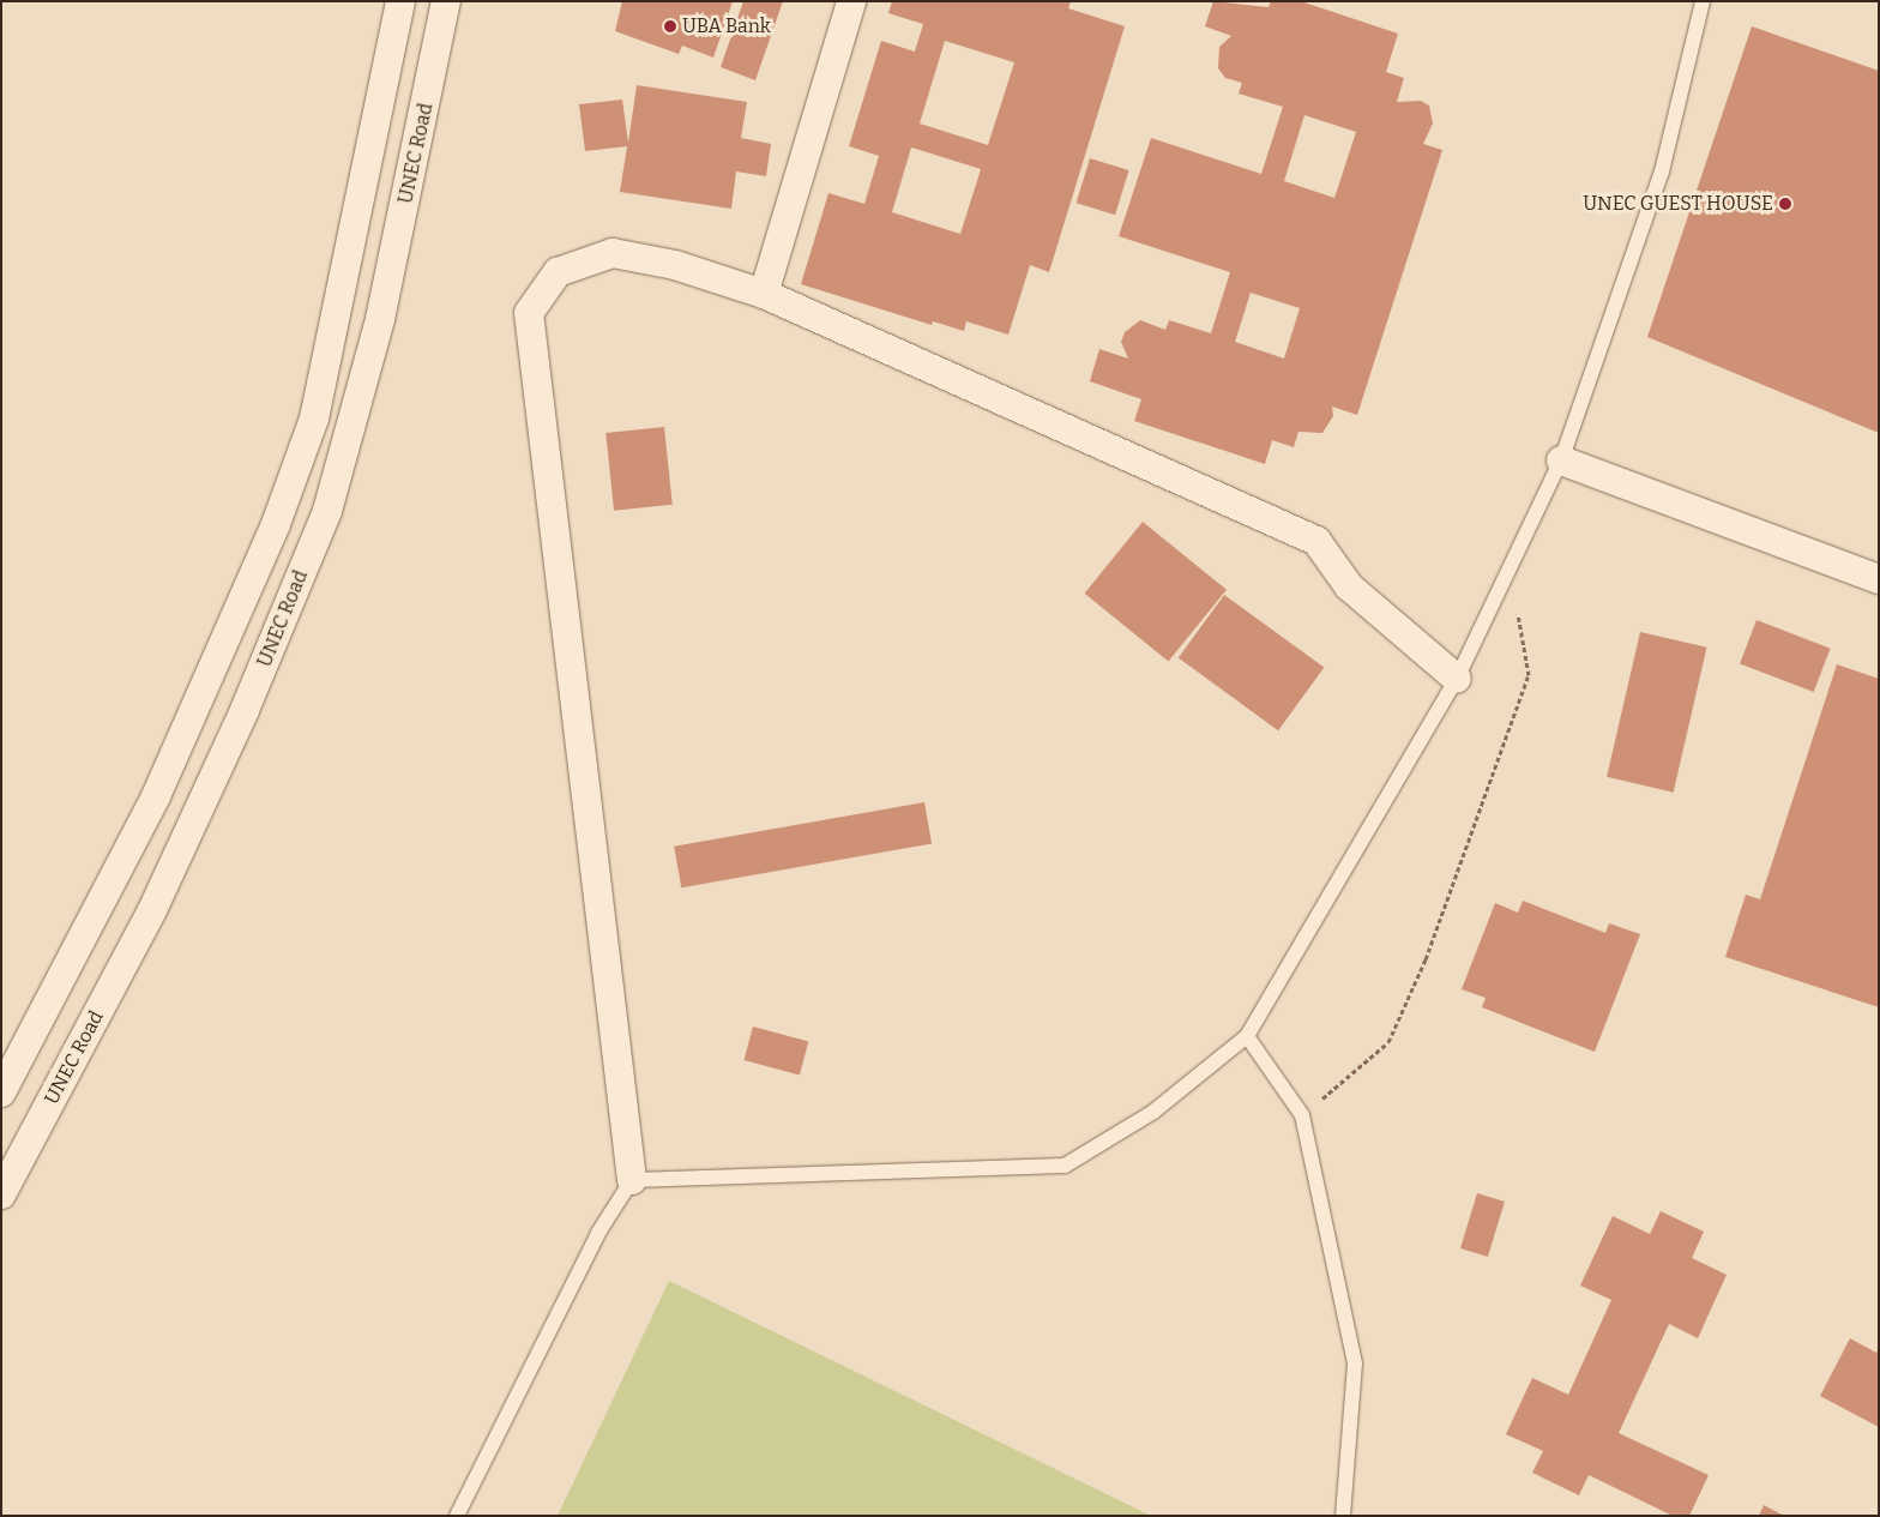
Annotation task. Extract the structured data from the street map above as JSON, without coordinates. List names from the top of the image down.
{
  "streets": {
    "street": ["UNEC Road"]
  },
  "places": ["UBA Bank", "UNEC GUEST HOUSE"]
}
